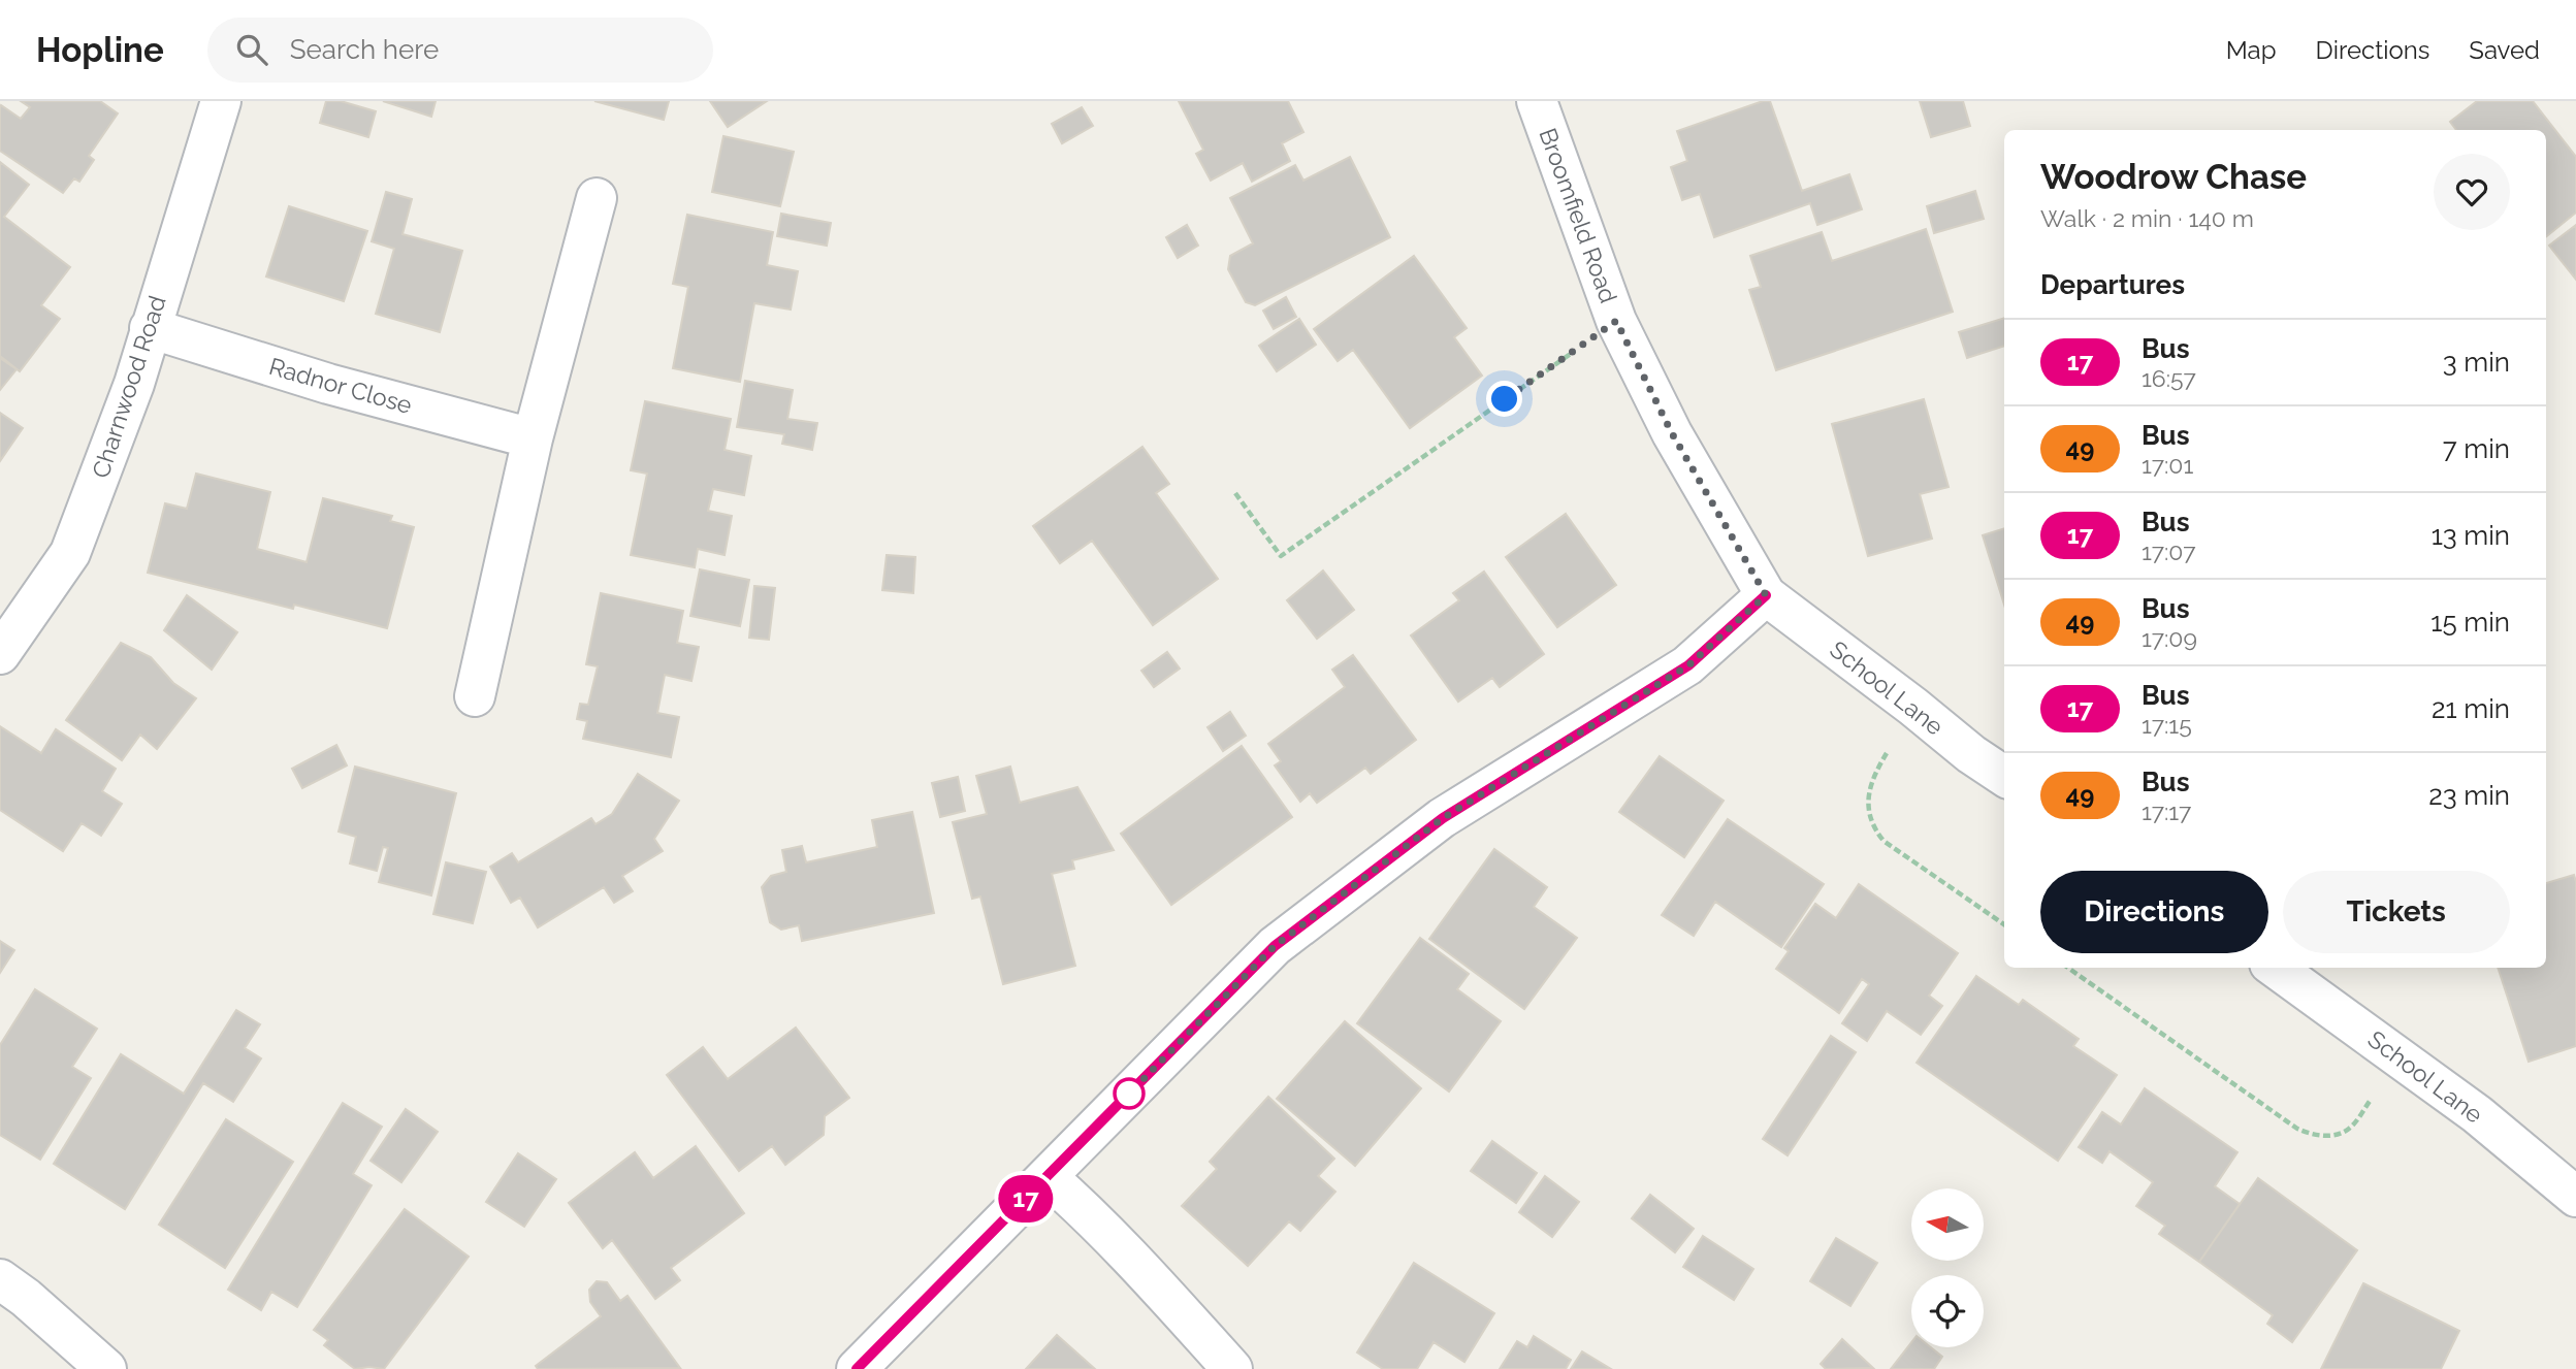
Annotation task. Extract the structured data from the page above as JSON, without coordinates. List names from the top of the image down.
{
  "streets": {
    "street": [
      "Broomfield Road",
      "Radnor Close",
      "Charnwood Road",
      "School Lane"
    ]
  },
  "crossings": [
    ["Broomfield Road", "School Lane"],
    ["Radnor Close", "Charnwood Road"]
  ],
  "lines": ["bus line 17"],
  "north": "left",
  "page": {
    "header": "Hopline",
    "search": "Search here",
    "nav": ["Map", "Directions", "Saved"],
    "on_map": "17",
    "heading": [
      ["Woodrow Chase", "Walk · 2 min · 140 m"],
      "Departures"
    ],
    "list": [
      {
        "mark": "17",
        "name": "Bus",
        "note": "16:57",
        "value": "3 min"
      },
      {
        "mark": "49",
        "name": "Bus",
        "note": "17:01",
        "value": "7 min"
      },
      {
        "mark": "17",
        "name": "Bus",
        "note": "17:07",
        "value": "13 min"
      },
      {
        "mark": "49",
        "name": "Bus",
        "note": "17:09",
        "value": "15 min"
      },
      {
        "mark": "17",
        "name": "Bus",
        "note": "17:15",
        "value": "21 min"
      },
      {
        "mark": "49",
        "name": "Bus",
        "note": "17:17",
        "value": "23 min"
      }
    ],
    "buttons": ["Directions", "Tickets"]
  }
}
